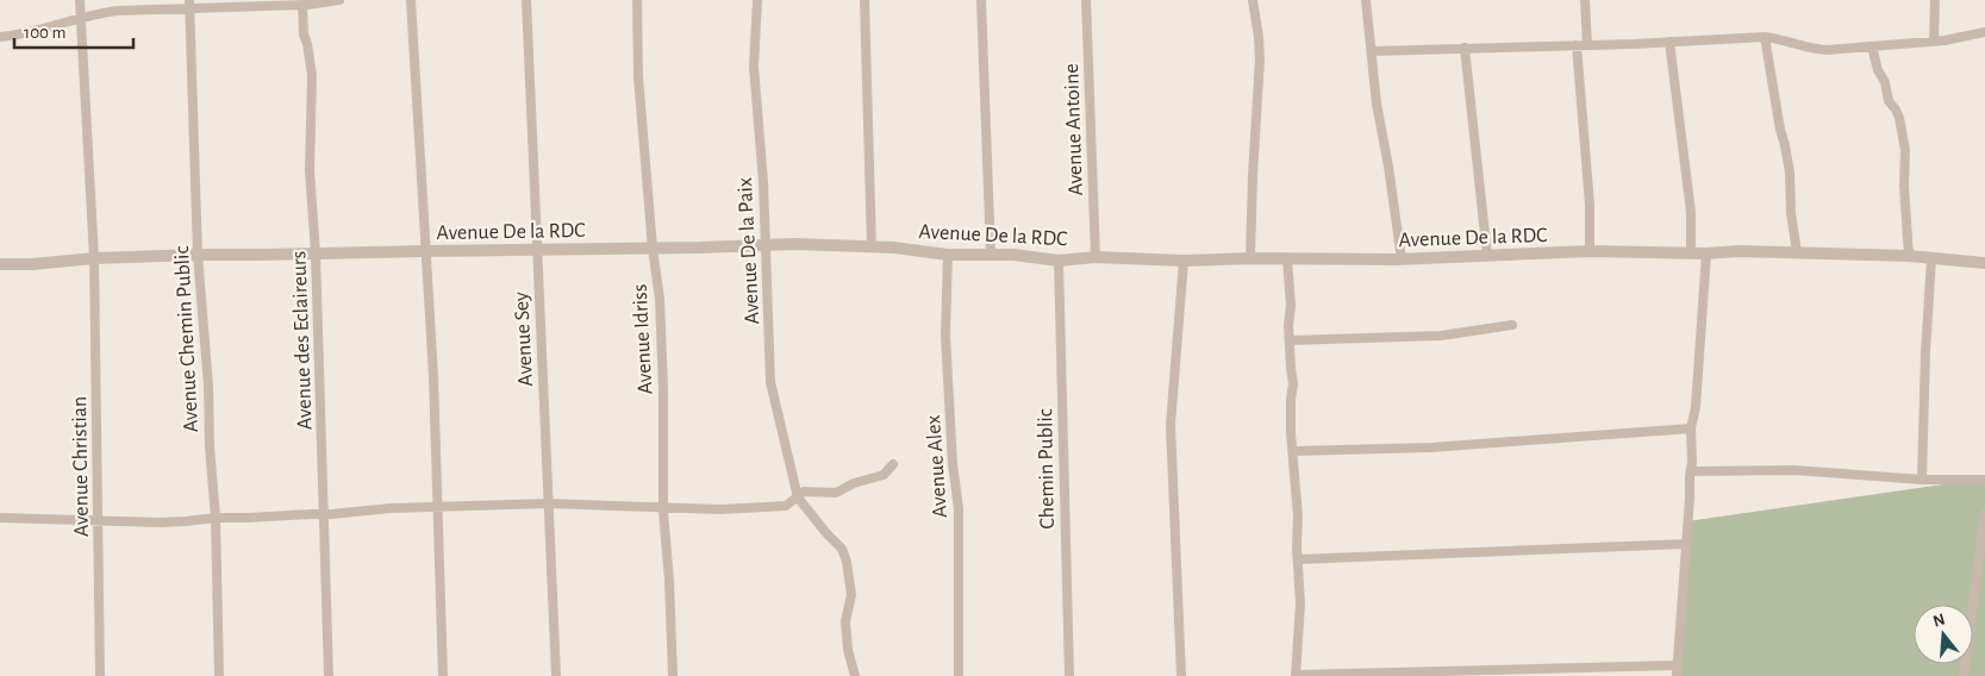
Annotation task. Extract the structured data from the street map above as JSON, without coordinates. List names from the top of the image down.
{
  "streets": {
    "street": [
      "Avenue Antoine",
      "Avenue De la RDC",
      "Avenue De la Paix",
      "Avenue Chemin Public",
      "Avenue Sey",
      "Avenue Idriss",
      "Avenue des Eclaireurs",
      "Avenue Christian",
      "Avenue Alex",
      "Chemin Public"
    ]
  },
  "crossings": [
    ["Avenue Antoine", "Avenue De la RDC"],
    ["Avenue De la RDC", "Avenue De la Paix"],
    ["Avenue De la RDC", "Avenue Chemin Public"],
    ["Avenue De la RDC", "Avenue Sey"],
    ["Avenue De la RDC", "Avenue Idriss"],
    ["Avenue De la RDC", "Avenue des Eclaireurs"],
    ["Avenue De la RDC", "Avenue Christian"],
    ["Avenue De la RDC", "Avenue Alex"],
    ["Avenue De la RDC", "Chemin Public"]
  ],
  "scale_bar": "100 m",
  "north": "top"
}
